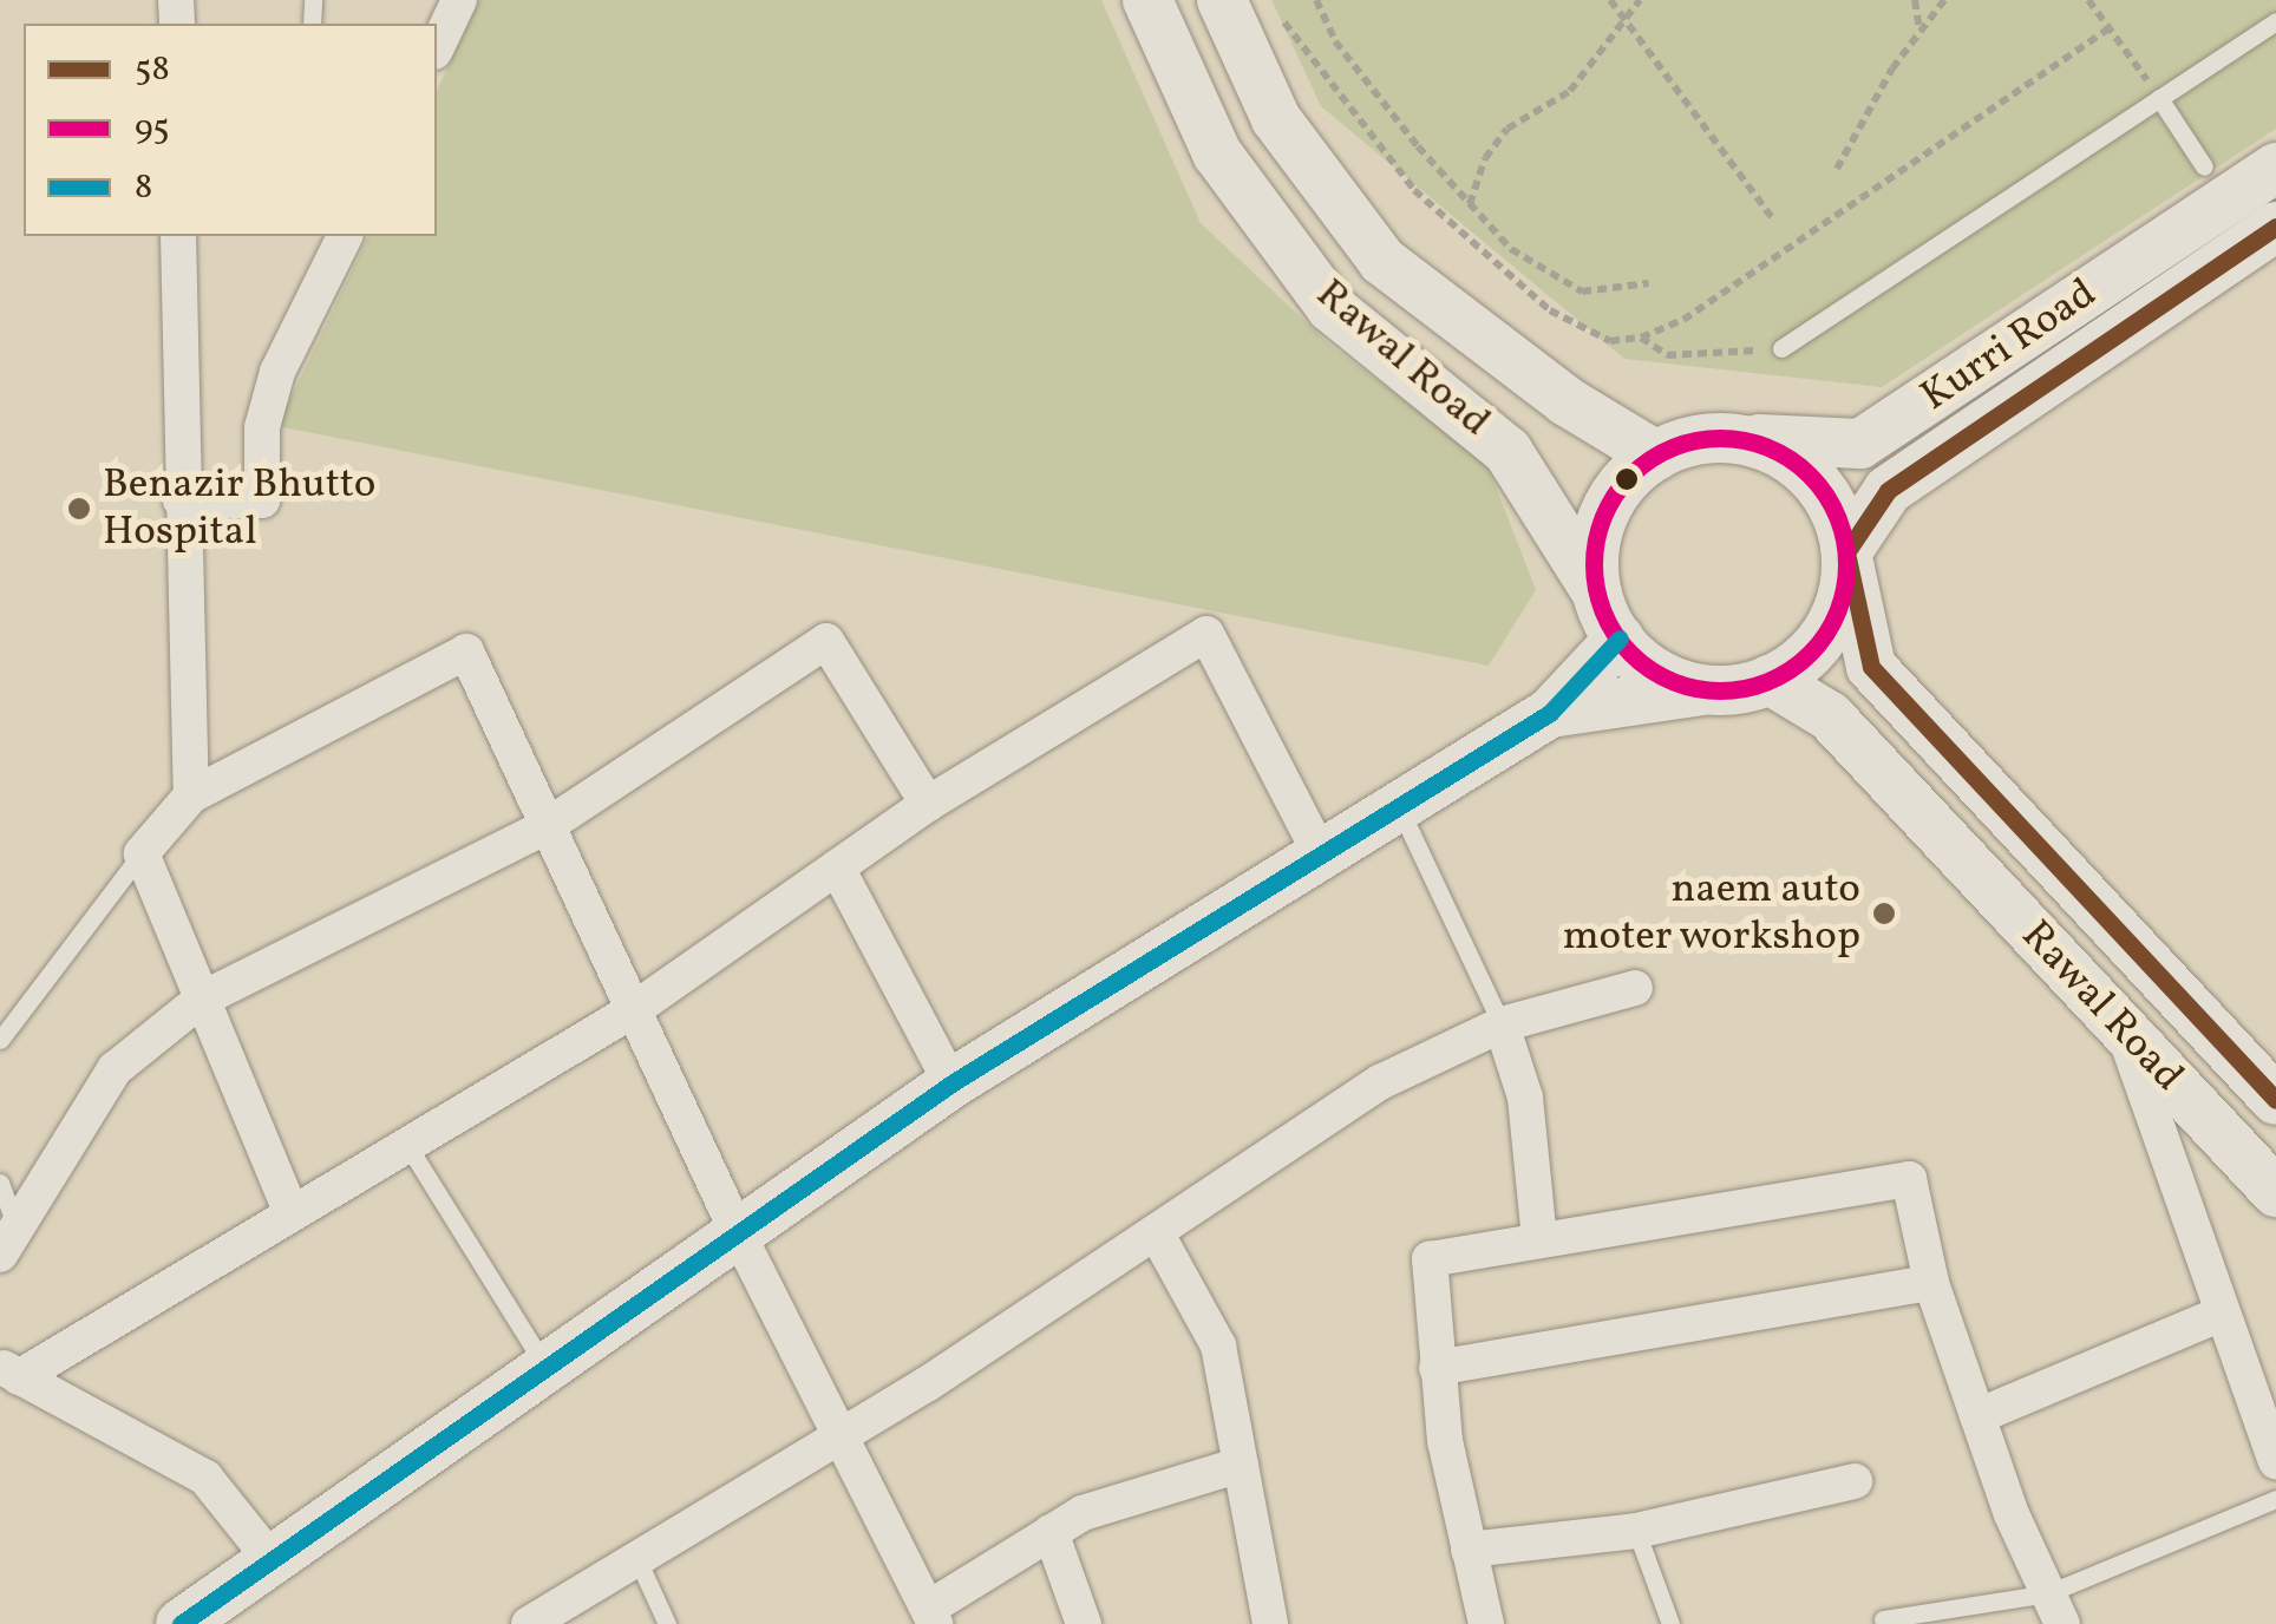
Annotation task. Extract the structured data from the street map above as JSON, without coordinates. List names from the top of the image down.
{
  "streets": {
    "main road": ["Kurri Road", "Rawal Road"]
  },
  "crossings": [
    ["Kurri Road", "Rawal Road"]
  ],
  "places": ["Benazir Bhutto Hospital", "naem auto moter workshop"],
  "lines": ["transit line 58", "transit line 95", "transit line 8"],
  "legend": ["58", "95", "8"]
}
